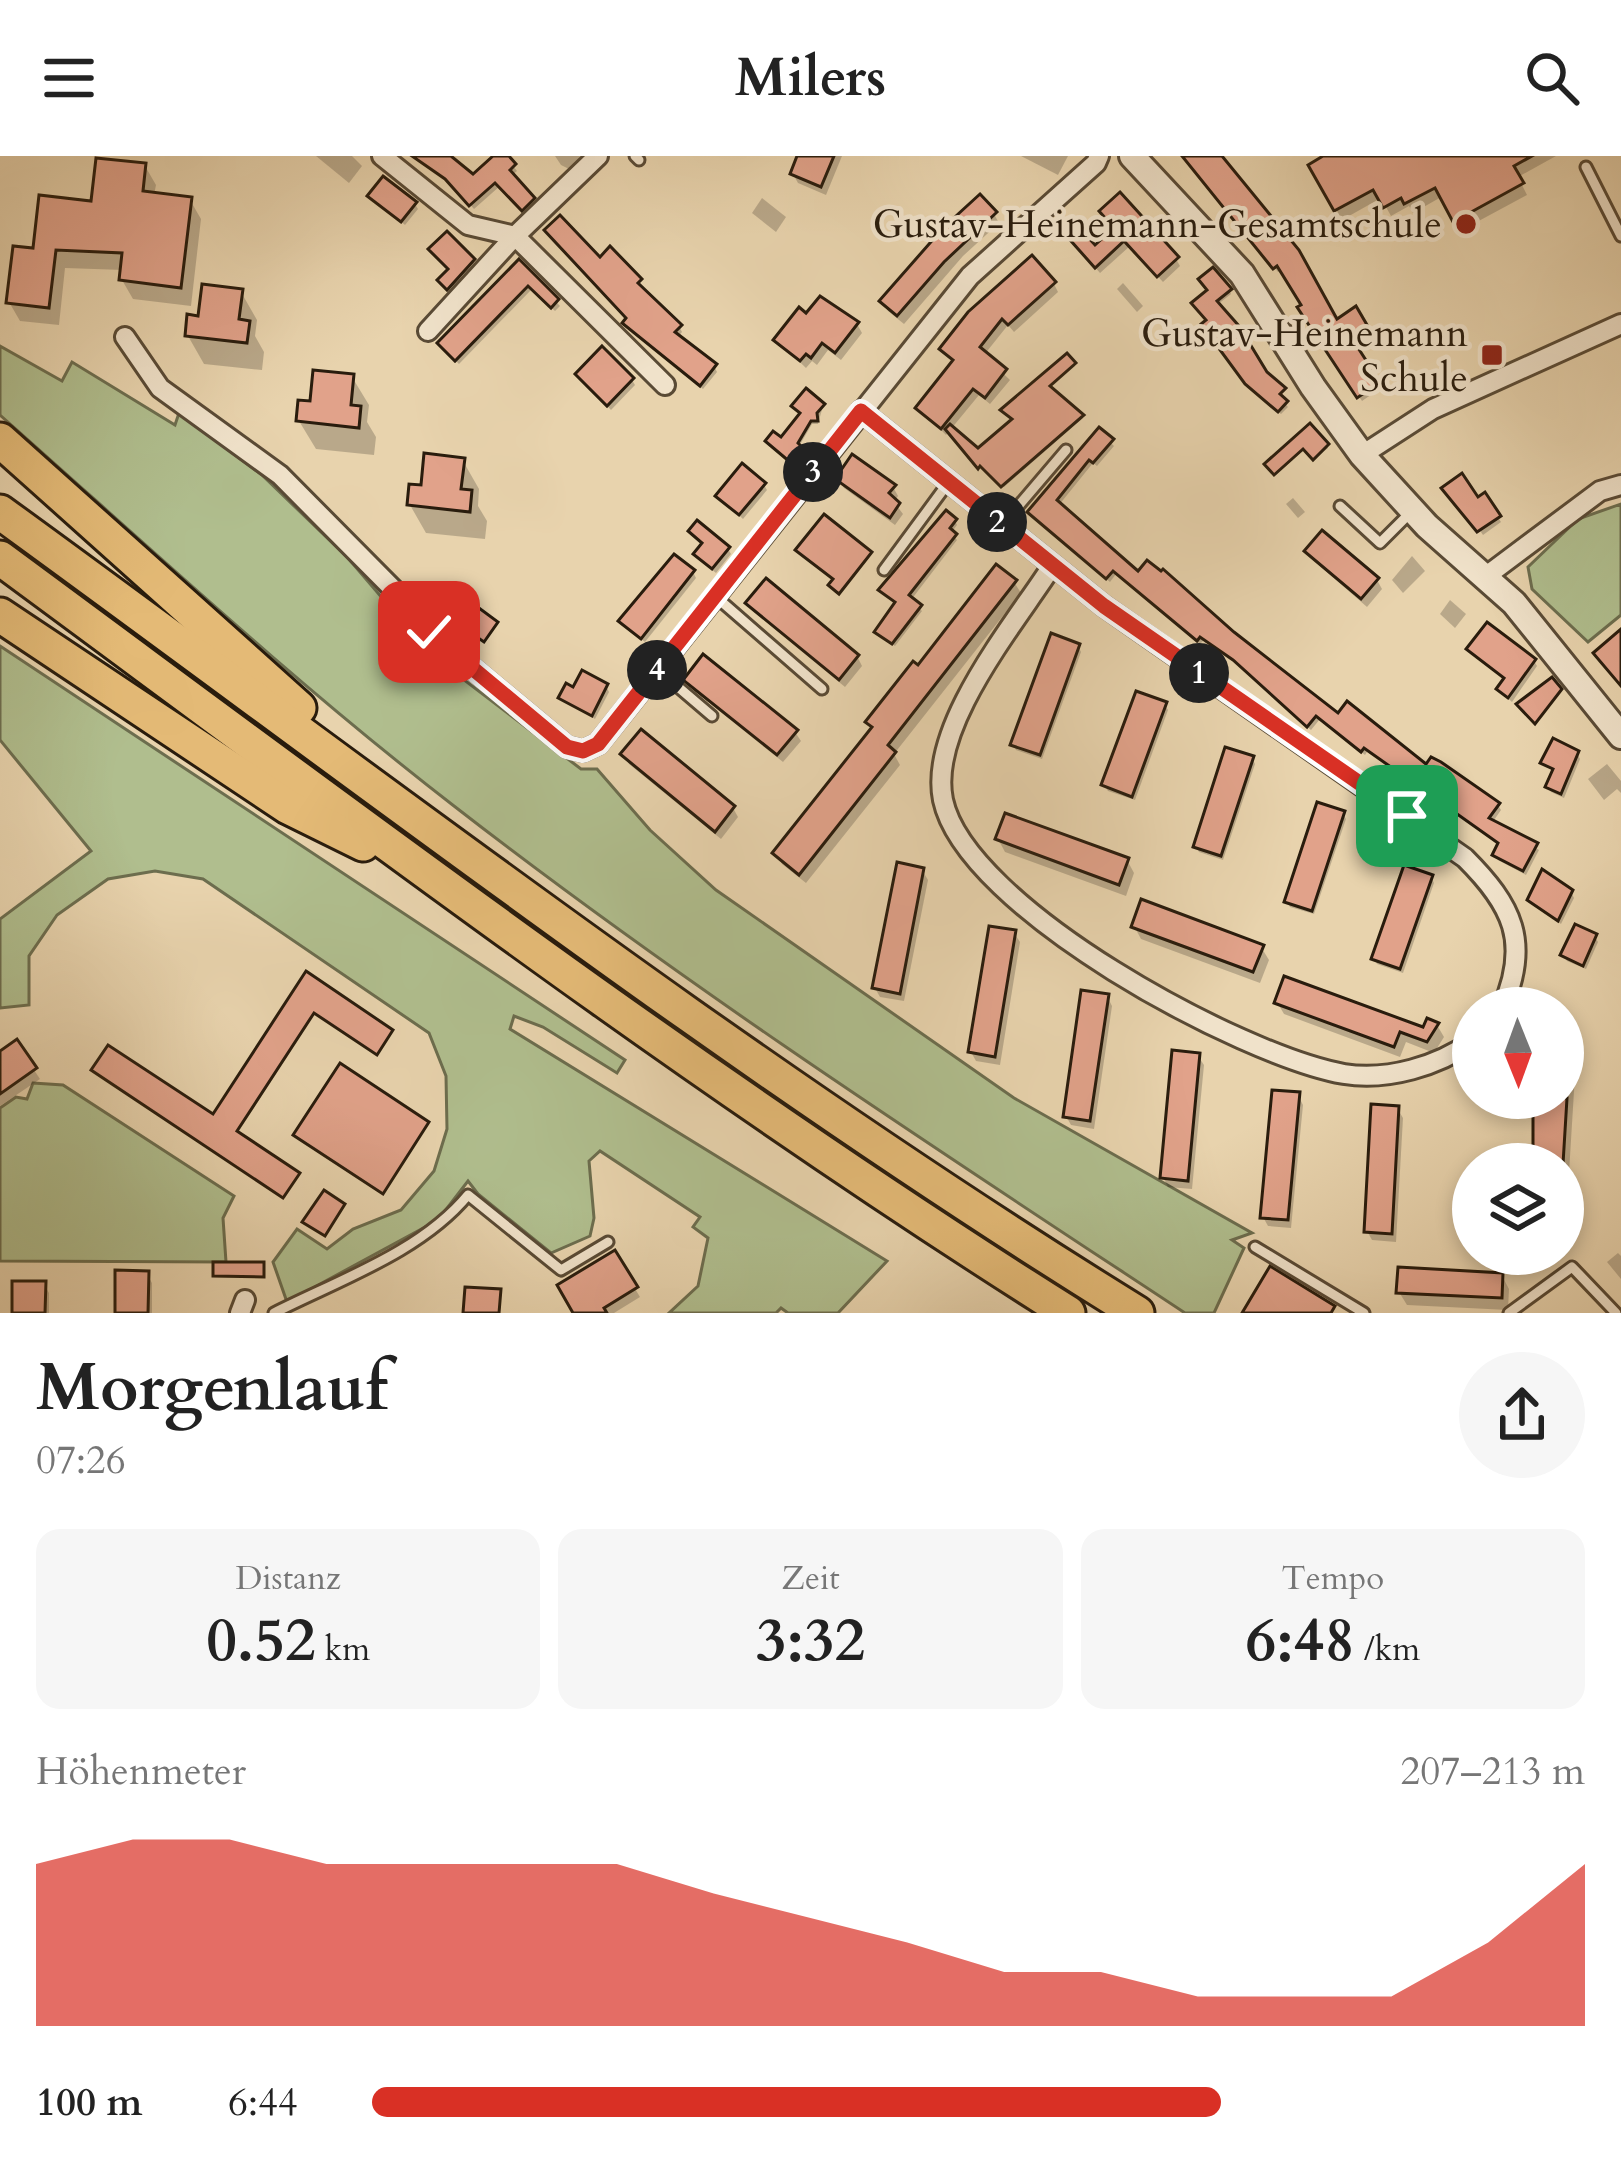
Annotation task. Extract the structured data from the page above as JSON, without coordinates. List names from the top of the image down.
{
  "places": {
    "other": ["Gustav-Heinemann-Gesamtschule"],
    "transit": ["Gustav-Heinemann Schule"]
  },
  "north": "bottom",
  "page": {
    "header": "Milers",
    "pins": [
      "3",
      "2",
      "4",
      "1"
    ],
    "heading": ["Morgenlauf", "07:26"],
    "stats": [
      ["Distanz", "0.52 km"],
      ["Zeit", "3:32"],
      ["Tempo", "6:48 /km"]
    ],
    "chart": ["Höhenmeter", "207–213 m"],
    "list": [
      {
        "name": "100 m",
        "note": "6:44"
      }
    ]
  }
}
